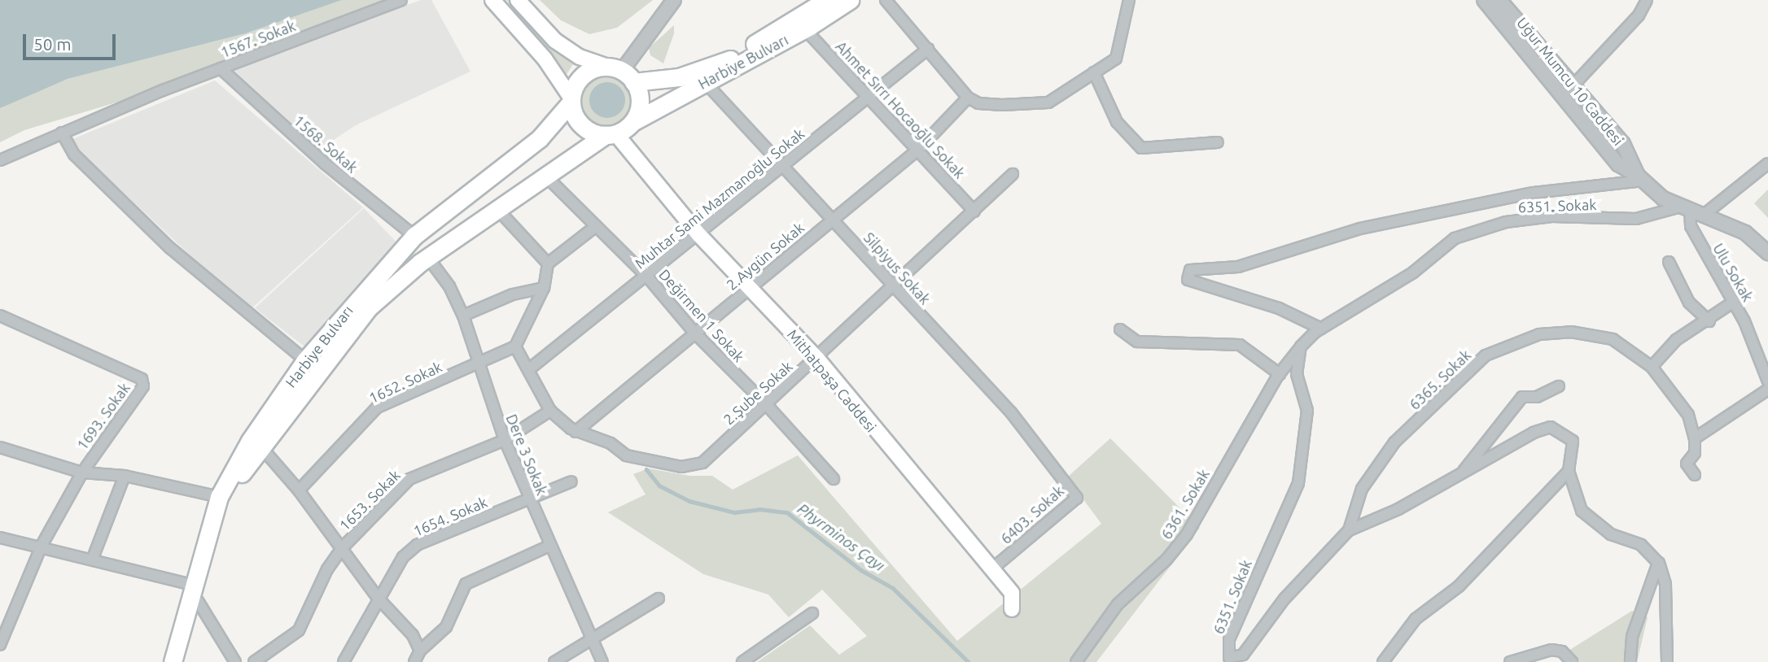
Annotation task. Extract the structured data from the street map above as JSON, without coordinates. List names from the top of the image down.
{
  "streets": {
    "main road": ["Harbiye Bulvarı", "Mithatpaşa Caddesi"],
    "street": [
      "1567. Sokak",
      "Uğur Mumcu 10 Caddesi",
      "Ahmet Sırrı Hocaoğlu Sokak",
      "1568. Sokak",
      "Muhtar Sami Mazmanoğlu Sokak",
      "6351. Sokak",
      "2.Aygün Sokak",
      "Silpiyus Sokak",
      "Ulu Sokak",
      "Değirmen 1 Sokak",
      "6365. Sokak",
      "1652. Sokak",
      "2.Şube Sokak",
      "1693. Sokak",
      "Dere 3 Sokak",
      "1653. Sokak",
      "6361. Sokak",
      "6403. Sokak",
      "1654. Sokak"
    ]
  },
  "crossings": [
    ["1567. Sokak", "1568. Sokak"],
    ["Harbiye Bulvarı", "Ahmet Sırrı Hocaoğlu Sokak"],
    ["Harbiye Bulvarı", "1568. Sokak"],
    ["Harbiye Bulvarı", "Silpiyus Sokak"],
    ["Harbiye Bulvarı", "Değirmen 1 Sokak"],
    ["Harbiye Bulvarı", "Mithatpaşa Caddesi"],
    ["Harbiye Bulvarı", "Dere 3 Sokak"],
    ["Uğur Mumcu 10 Caddesi", "6351. Sokak"],
    ["Uğur Mumcu 10 Caddesi", "Ulu Sokak"],
    ["Ahmet Sırrı Hocaoğlu Sokak", "Muhtar Sami Mazmanoğlu Sokak"],
    ["Ahmet Sırrı Hocaoğlu Sokak", "2.Aygün Sokak"],
    ["Ahmet Sırrı Hocaoğlu Sokak", "2.Şube Sokak"],
    ["Muhtar Sami Mazmanoğlu Sokak", "Silpiyus Sokak"],
    ["Muhtar Sami Mazmanoğlu Sokak", "Değirmen 1 Sokak"],
    ["Muhtar Sami Mazmanoğlu Sokak", "Mithatpaşa Caddesi"],
    ["6351. Sokak", "Ulu Sokak"],
    ["6351. Sokak", "6365. Sokak"],
    ["6351. Sokak", "6361. Sokak"],
    ["2.Aygün Sokak", "Silpiyus Sokak"],
    ["2.Aygün Sokak", "Değirmen 1 Sokak"],
    ["2.Aygün Sokak", "Mithatpaşa Caddesi"],
    ["2.Aygün Sokak", "2.Şube Sokak"],
    ["Silpiyus Sokak", "2.Şube Sokak"],
    ["Silpiyus Sokak", "6403. Sokak"],
    ["Değirmen 1 Sokak", "2.Şube Sokak"],
    ["Mithatpaşa Caddesi", "2.Şube Sokak"],
    ["Mithatpaşa Caddesi", "6403. Sokak"],
    ["1652. Sokak", "Dere 3 Sokak"],
    ["Dere 3 Sokak", "1653. Sokak"],
    ["Dere 3 Sokak", "1654. Sokak"]
  ],
  "water": ["Phyrminos Çayı"],
  "scale_bar": "50 m"
}
